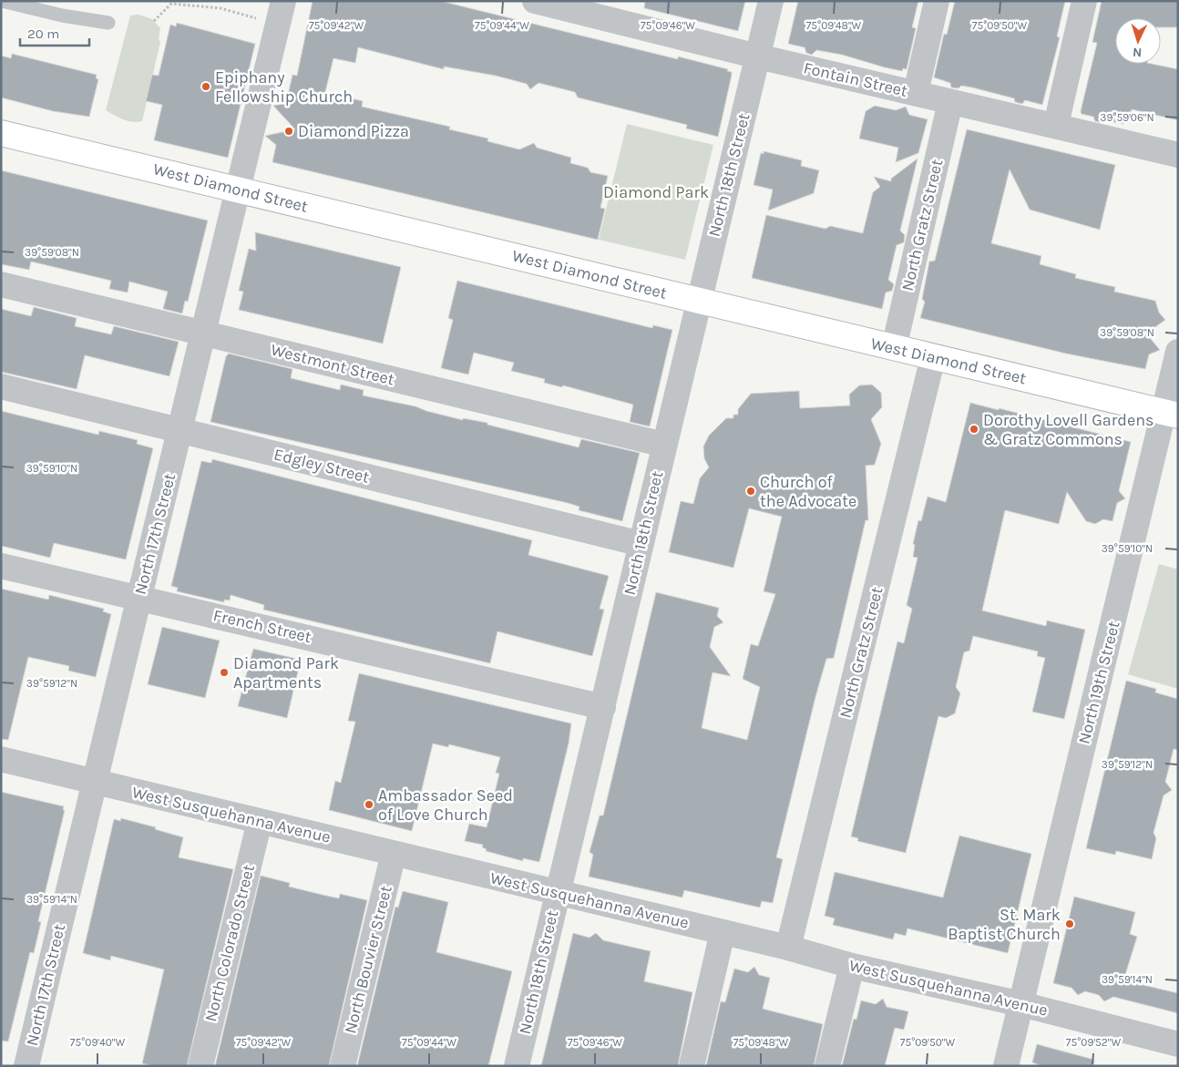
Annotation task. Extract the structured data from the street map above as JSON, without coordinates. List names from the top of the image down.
{
  "streets": {
    "main road": ["West Diamond Street"],
    "street": [
      "Fontain Street",
      "North 18th Street",
      "North Gratz Street",
      "Westmont Street",
      "Edgley Street",
      "North 17th Street",
      "French Street",
      "North 19th Street",
      "West Susquehanna Avenue",
      "North Colorado Street",
      "North Bouvier Street"
    ]
  },
  "crossings": [
    ["Fontain Street", "North 18th Street"],
    ["Fontain Street", "North Gratz Street"],
    ["North 18th Street", "West Diamond Street"],
    ["North 18th Street", "Westmont Street"],
    ["North 18th Street", "Edgley Street"],
    ["North 18th Street", "French Street"],
    ["North 18th Street", "West Susquehanna Avenue"],
    ["West Diamond Street", "North Gratz Street"],
    ["West Diamond Street", "North 17th Street"],
    ["West Diamond Street", "North 19th Street"],
    ["North Gratz Street", "West Susquehanna Avenue"],
    ["Westmont Street", "North 17th Street"],
    ["Edgley Street", "North 17th Street"],
    ["North 17th Street", "French Street"],
    ["North 17th Street", "West Susquehanna Avenue"],
    ["North 19th Street", "West Susquehanna Avenue"],
    ["West Susquehanna Avenue", "North Colorado Street"],
    ["West Susquehanna Avenue", "North Bouvier Street"]
  ],
  "parks": ["Diamond Park"],
  "places": [
    "Epiphany Fellowship Church",
    "Diamond Pizza",
    "Dorothy Lovell Gardens & Gratz Commons",
    "Church of the Advocate",
    "Diamond Park Apartments",
    "Ambassador Seed of Love Church",
    "St. Mark Baptist Church"
  ],
  "scale_bar": "20 m",
  "north": "bottom",
  "coordinates": [
    "75°09'42\"W",
    "75°09'44\"W",
    "75°09'46\"W",
    "75°09'48\"W",
    "75°09'50\"W",
    "39°59'06\"N",
    "39°59'08\"N",
    "39°59'10\"N",
    "39°59'12\"N",
    "39°59'14\"N",
    "75°09'40\"W",
    "75°09'52\"W"
  ]
}
